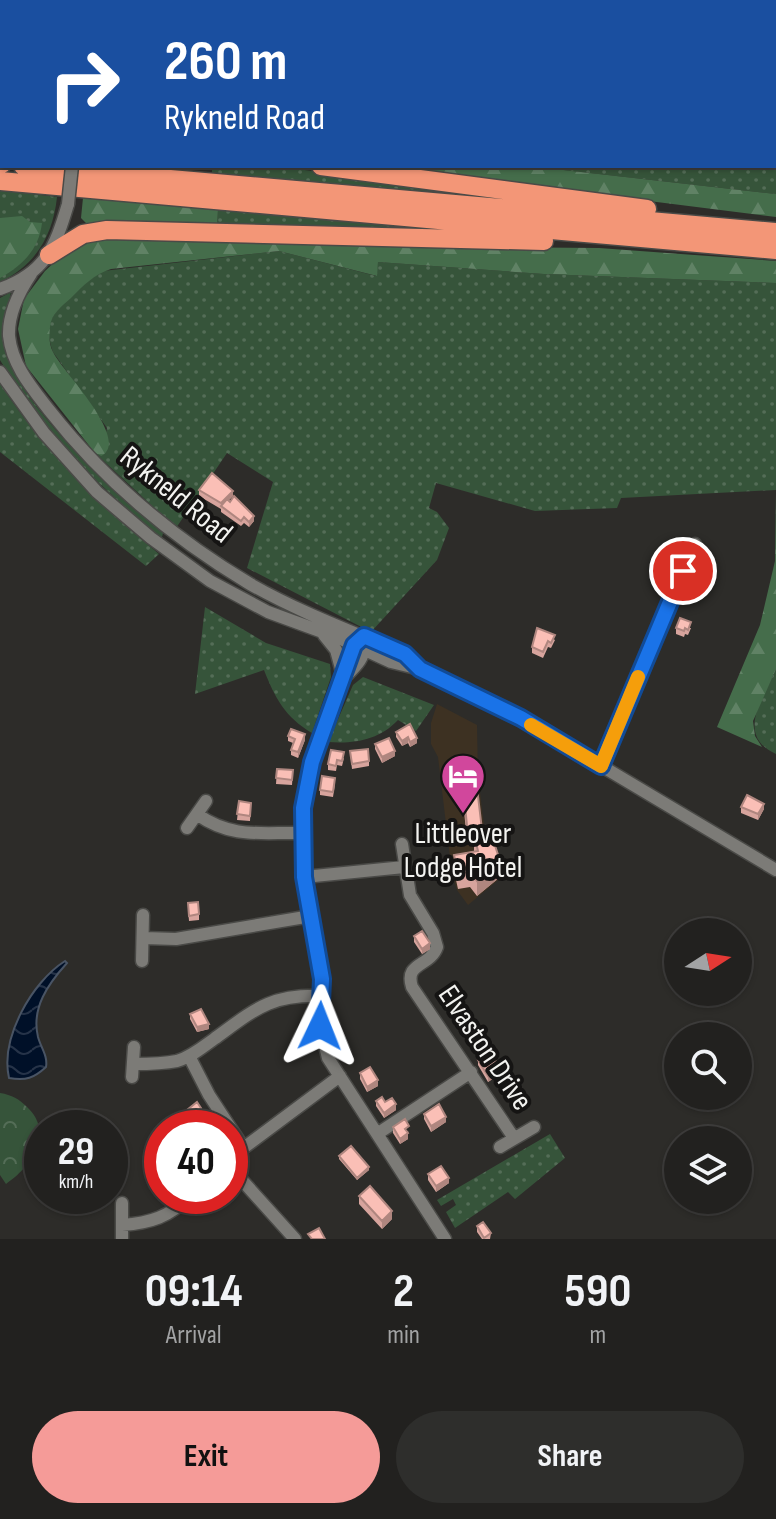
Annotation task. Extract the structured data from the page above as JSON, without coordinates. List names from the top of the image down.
{
  "streets": {
    "street": ["Rykneld Road", "Elvaston Drive"]
  },
  "places": {
    "hotel": ["Littleover Lodge Hotel"]
  },
  "north": "right",
  "page": {
    "turn": ["260 m", "Rykneld Road"],
    "speed": "29 km/h",
    "limit": "40",
    "eta": [
      "09:14",
      "Arrival",
      "2",
      "min",
      "590",
      "m"
    ],
    "buttons": ["Exit", "Share"]
  }
}
